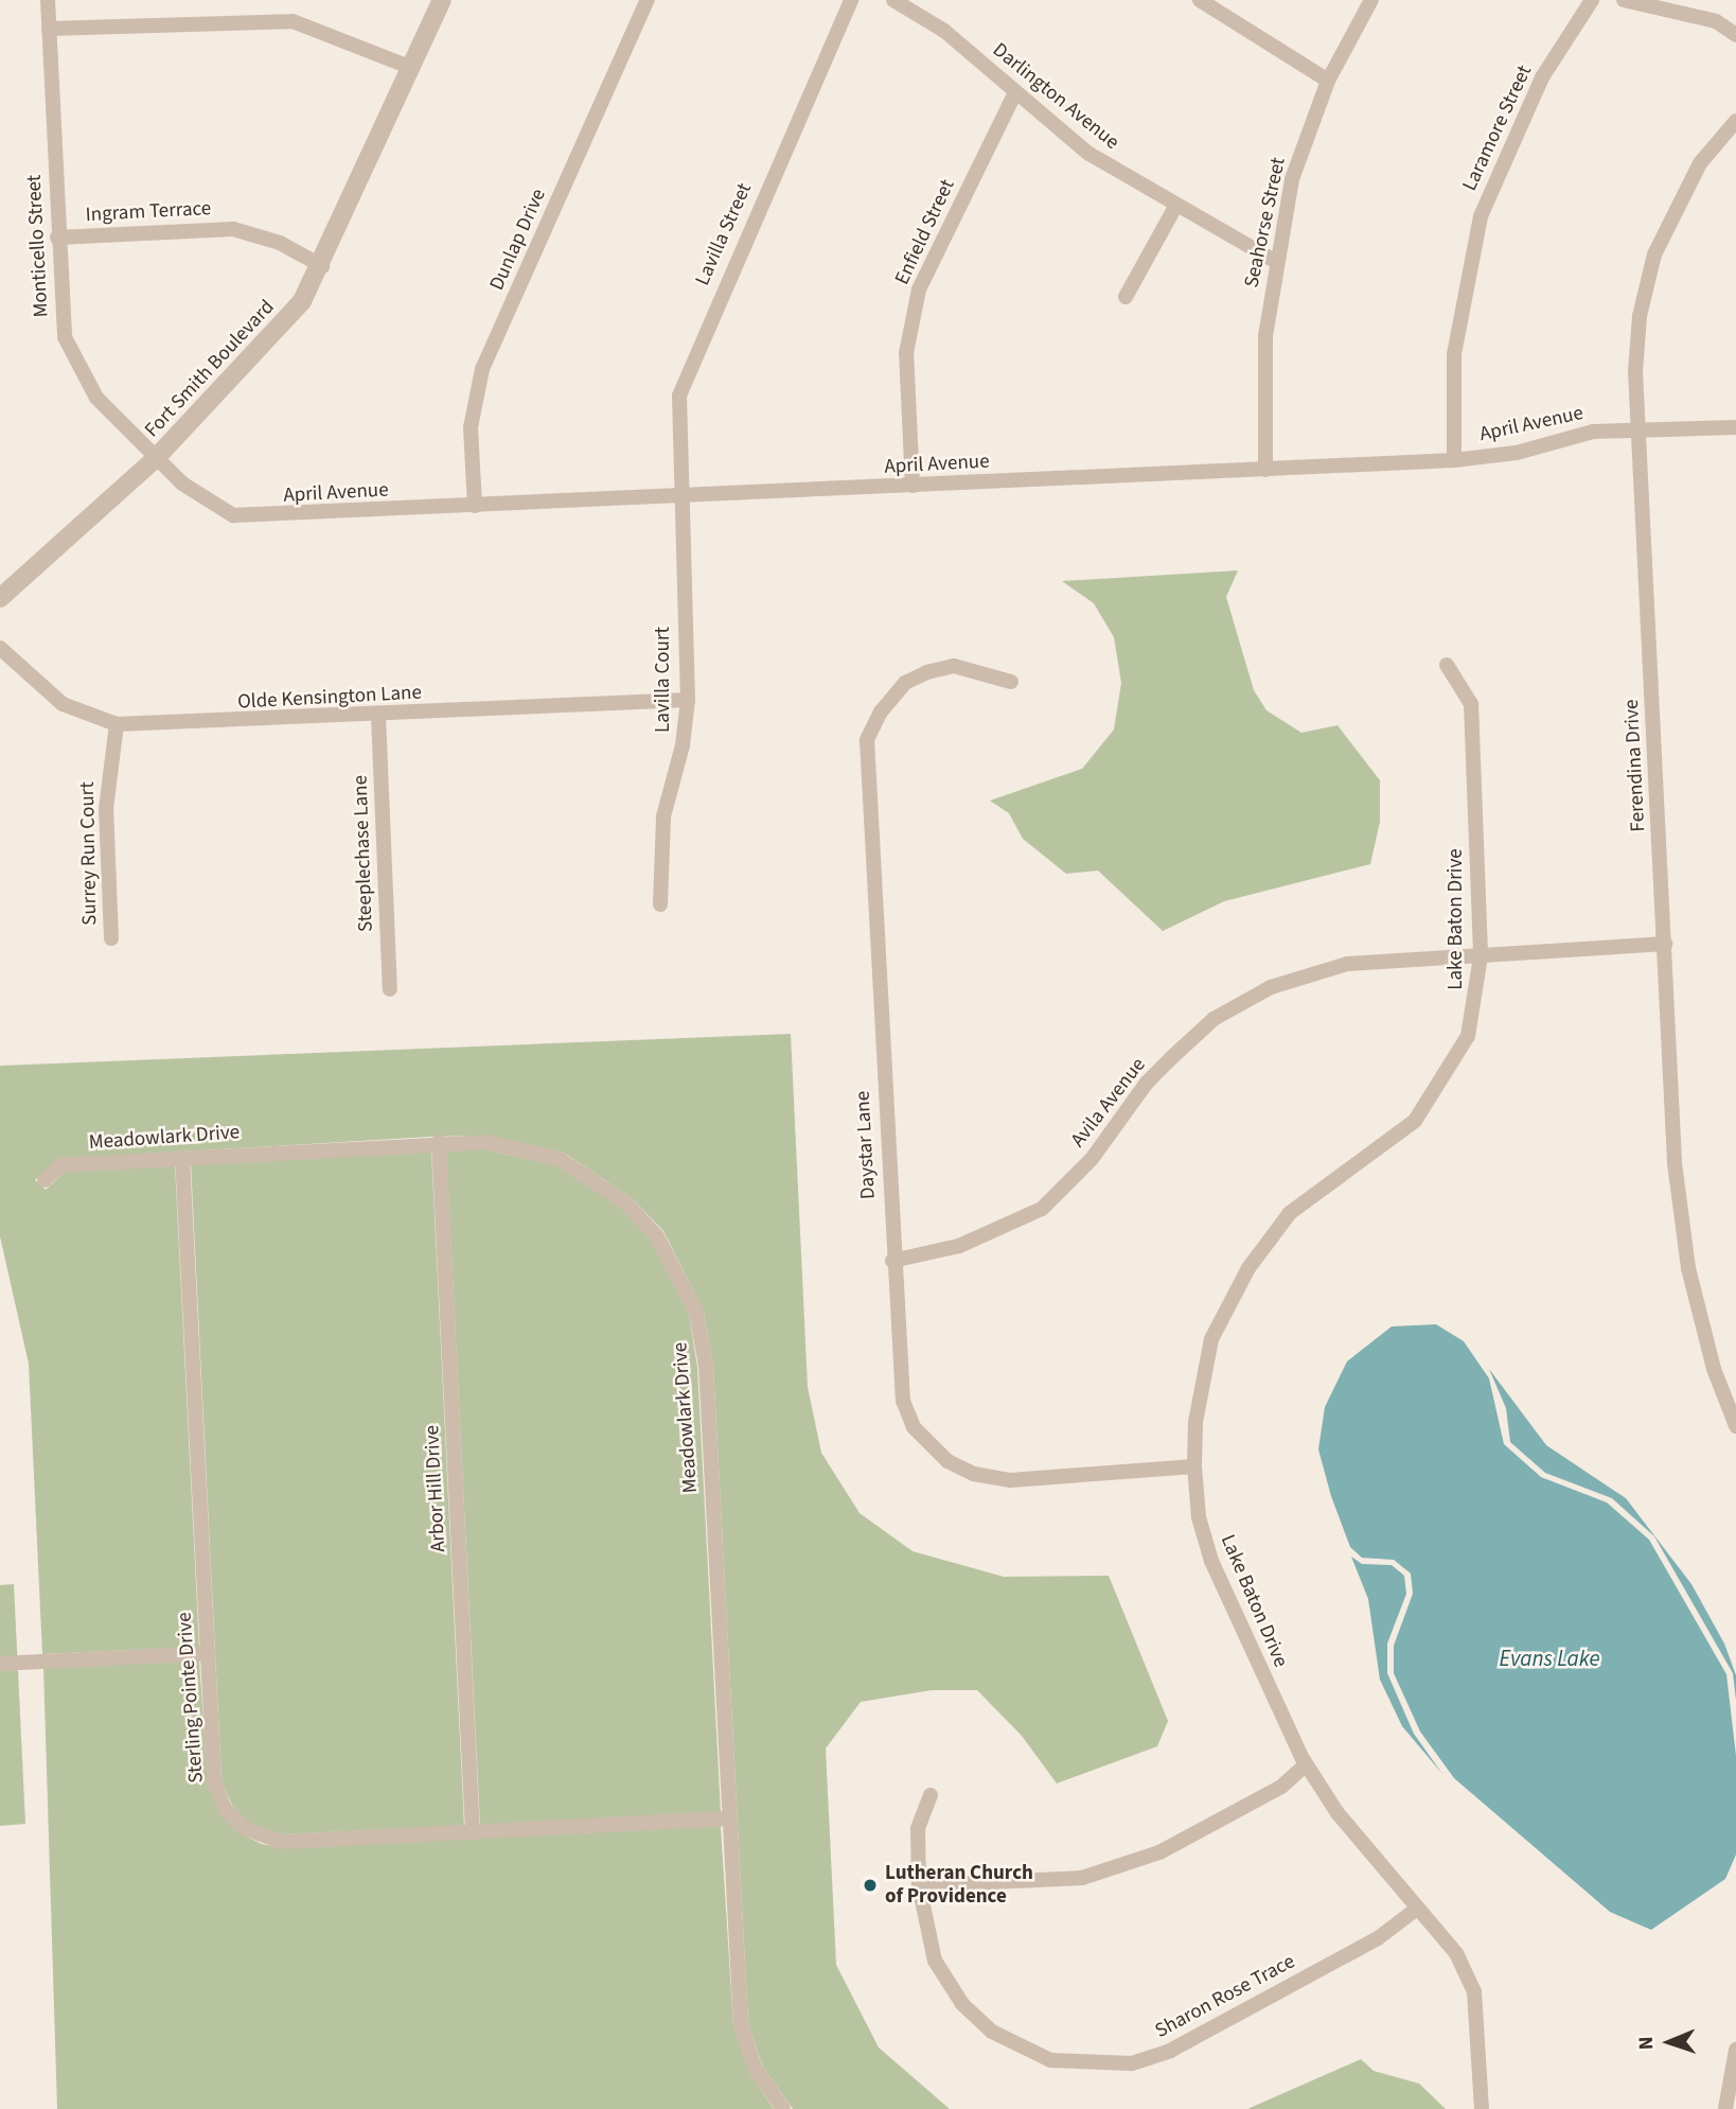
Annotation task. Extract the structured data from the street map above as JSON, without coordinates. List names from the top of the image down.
{
  "streets": {
    "street": [
      "Darlington Avenue",
      "Laramore Street",
      "Ingram Terrace",
      "Seahorse Street",
      "Enfield Street",
      "Lavilla Street",
      "Dunlap Drive",
      "Monticello Street",
      "Fort Smith Boulevard",
      "April Avenue",
      "Lavilla Court",
      "Olde Kensington Lane",
      "Ferendina Drive",
      "Surrey Run Court",
      "Steeplechase Lane",
      "Lake Baton Drive",
      "Avila Avenue",
      "Meadowlark Drive",
      "Daystar Lane",
      "Arbor Hill Drive",
      "Sterling Pointe Drive",
      "Sharon Rose Trace"
    ]
  },
  "crossings": [
    ["Darlington Avenue", "Seahorse Street"],
    ["Darlington Avenue", "Enfield Street"],
    ["Laramore Street", "April Avenue"],
    ["Ingram Terrace", "Monticello Street"],
    ["Ingram Terrace", "Fort Smith Boulevard"],
    ["Seahorse Street", "April Avenue"],
    ["Enfield Street", "April Avenue"],
    ["Lavilla Street", "April Avenue"],
    ["Lavilla Street", "Lavilla Court"],
    ["Dunlap Drive", "April Avenue"],
    ["Monticello Street", "Fort Smith Boulevard"],
    ["Monticello Street", "April Avenue"],
    ["Fort Smith Boulevard", "April Avenue"],
    ["April Avenue", "Lavilla Court"],
    ["April Avenue", "Ferendina Drive"],
    ["Lavilla Court", "Olde Kensington Lane"],
    ["Olde Kensington Lane", "Surrey Run Court"],
    ["Olde Kensington Lane", "Steeplechase Lane"],
    ["Ferendina Drive", "Avila Avenue"],
    ["Lake Baton Drive", "Avila Avenue"],
    ["Lake Baton Drive", "Daystar Lane"],
    ["Lake Baton Drive", "Sharon Rose Trace"],
    ["Avila Avenue", "Daystar Lane"],
    ["Meadowlark Drive", "Arbor Hill Drive"],
    ["Meadowlark Drive", "Sterling Pointe Drive"],
    ["Arbor Hill Drive", "Sterling Pointe Drive"]
  ],
  "water": ["Evans Lake"],
  "places": ["Lutheran Church of Providence"],
  "north": "left"
}
